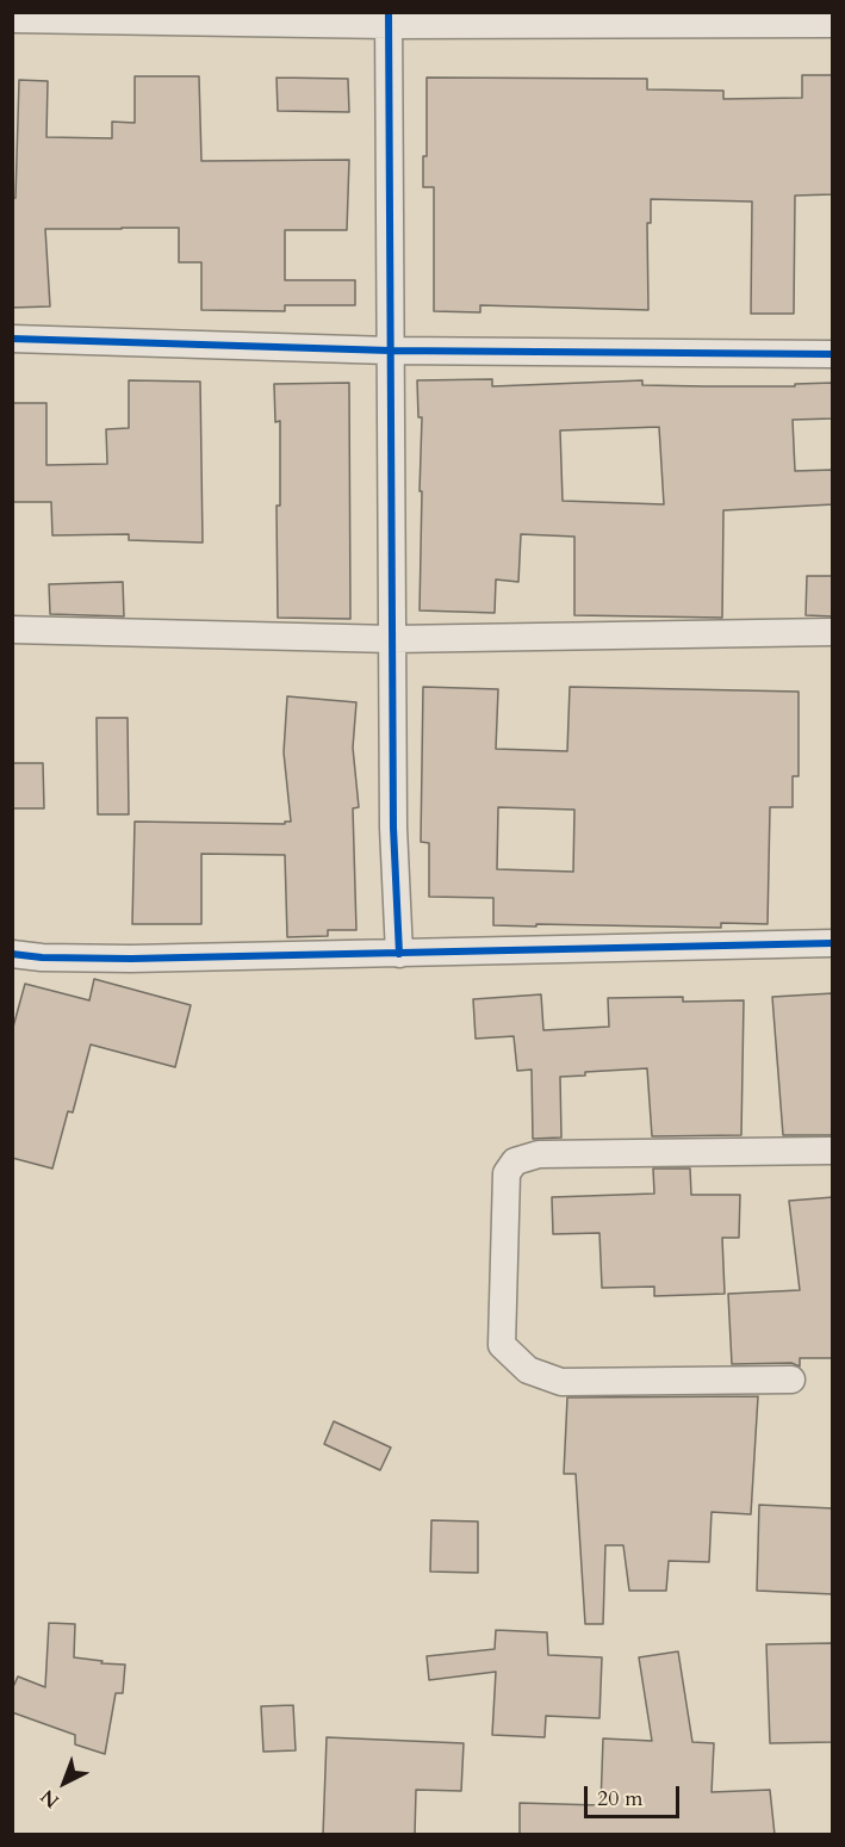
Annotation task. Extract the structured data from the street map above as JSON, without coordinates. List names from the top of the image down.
{
  "scale_bar": "20 m",
  "north": "bottom left"
}
